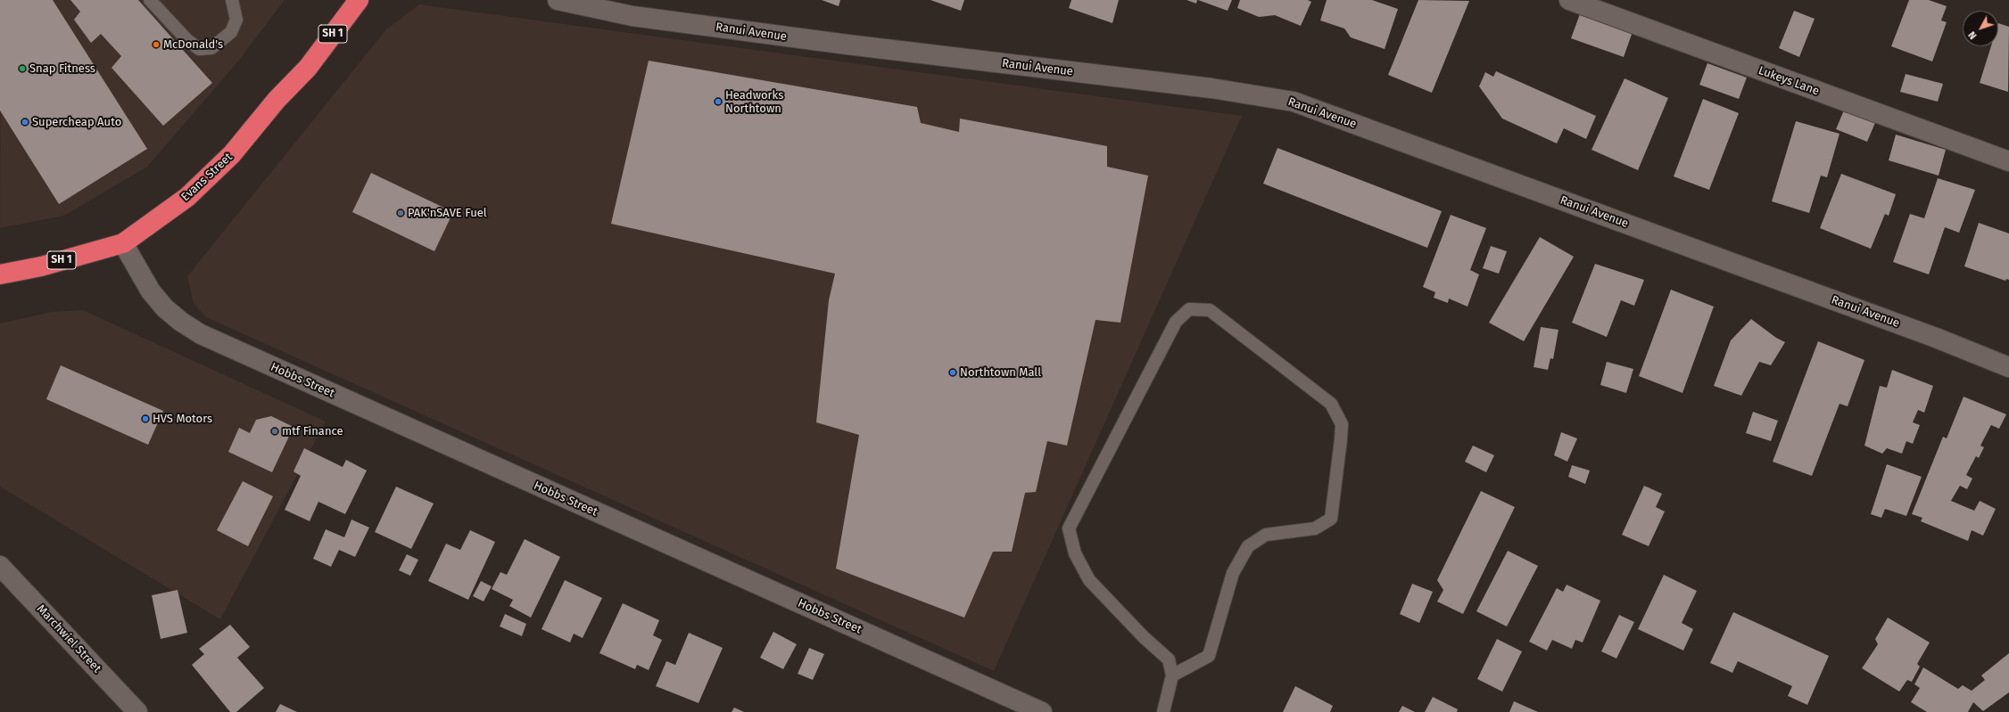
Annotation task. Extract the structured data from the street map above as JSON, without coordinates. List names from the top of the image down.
{
  "streets": {
    "highway": ["SH 1", "Evans Street"],
    "street": [
      "Ranui Avenue",
      "Lukeys Lane",
      "Hobbs Street",
      "Marchwiel Street"
    ]
  },
  "crossings": [
    ["Evans Street", "Hobbs Street"]
  ],
  "places": [
    "McDonald's",
    "Snap Fitness",
    "Headworks Northtown",
    "Supercheap Auto",
    "PAK'nSAVE Fuel",
    "Northtown Mall",
    "HVS Motors",
    "mtf Finance"
  ],
  "north": "bottom left"
}
